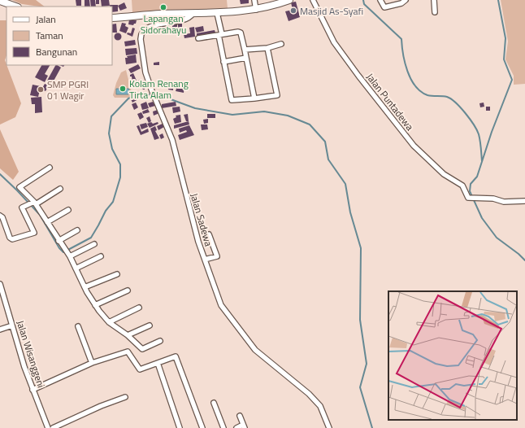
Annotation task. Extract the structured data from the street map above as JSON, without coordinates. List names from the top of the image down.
{
  "streets": {
    "street": ["Jalan Puntadewa", "Jalan Sadewa", "Jalan Wisanggeni"]
  },
  "places": [
    "Lapangan Sidorahayu",
    "Masjid As-Syafi",
    "Kolam Renang Tirta Alam",
    "SMP PGRI 01 Wagir"
  ],
  "legend": ["Jalan", "Taman", "Bangunan"]
}
